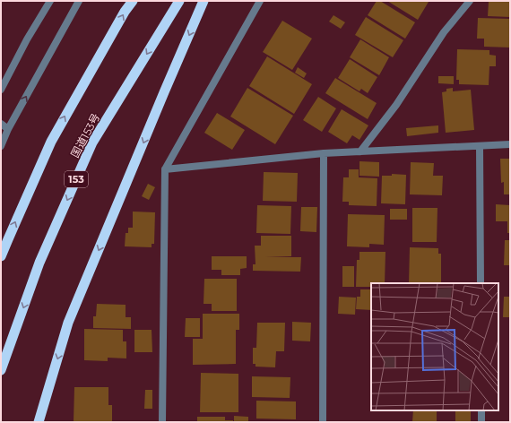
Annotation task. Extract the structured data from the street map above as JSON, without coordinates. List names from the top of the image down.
{
  "streets": {
    "highway": ["国道153号", "153"]
  }
}
